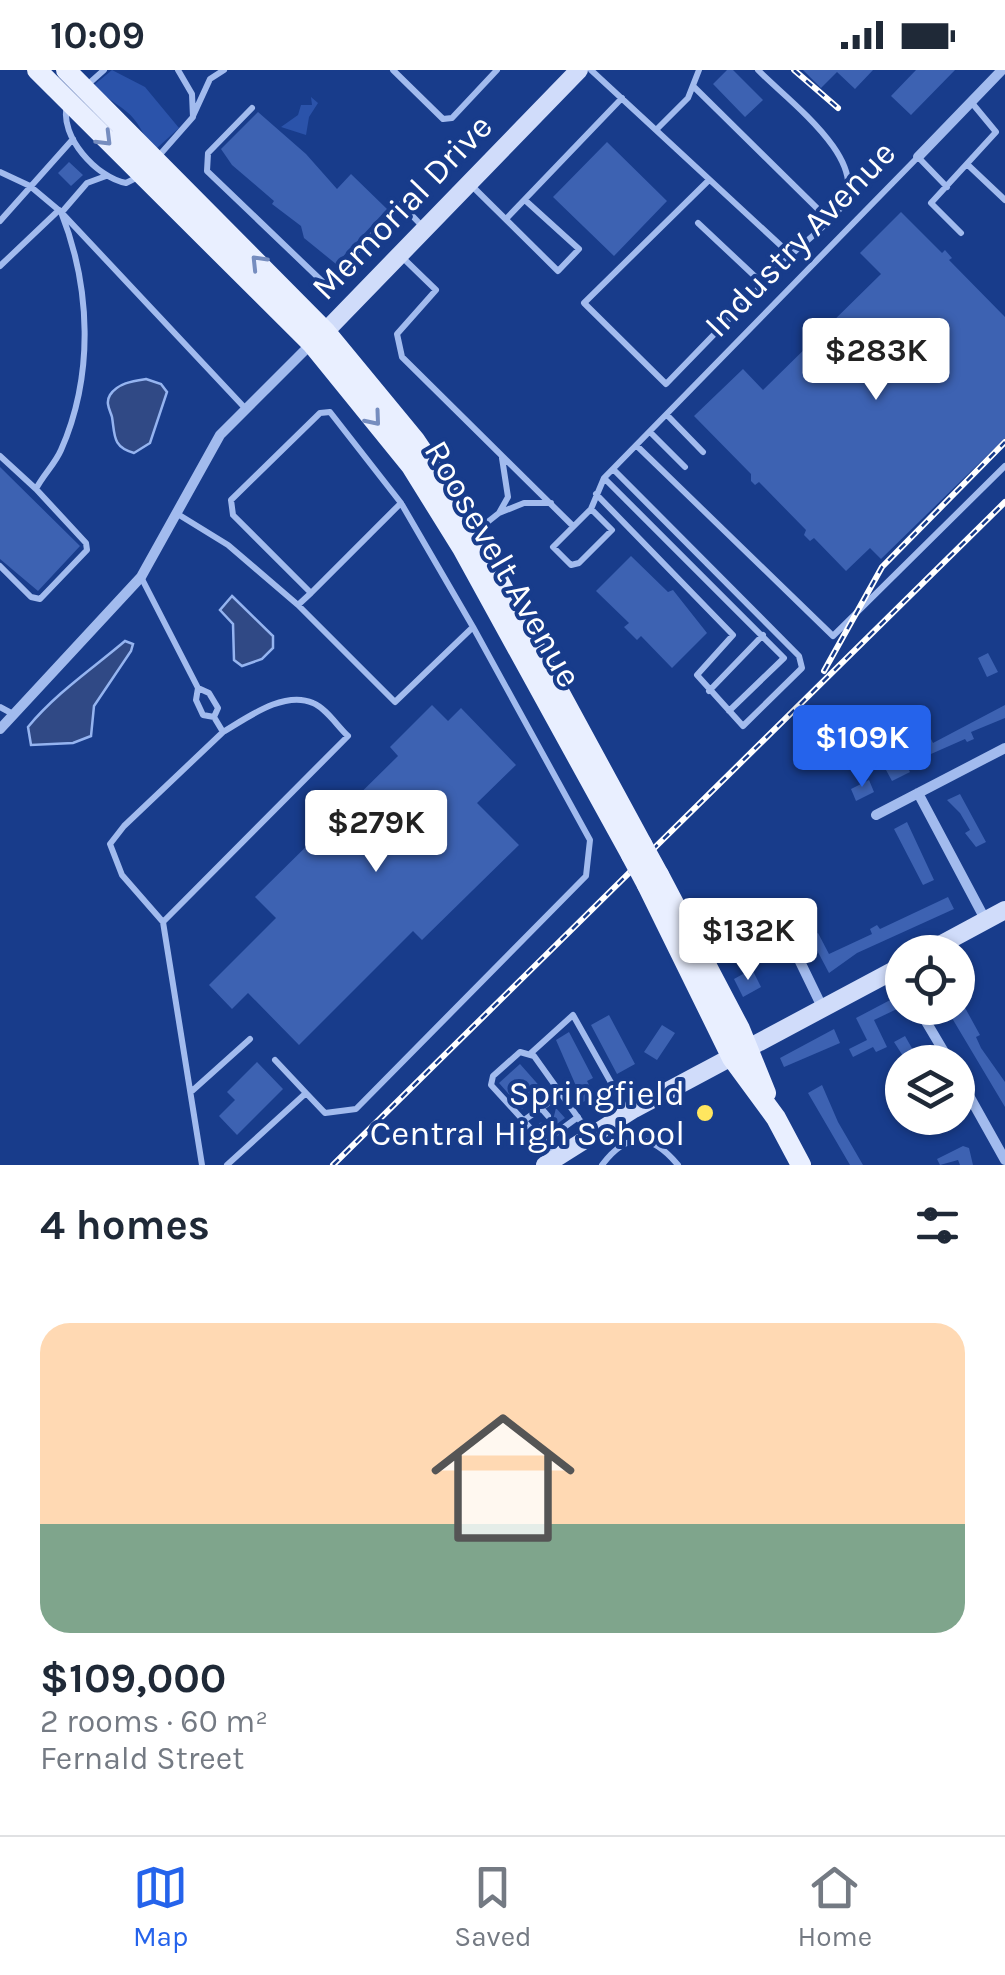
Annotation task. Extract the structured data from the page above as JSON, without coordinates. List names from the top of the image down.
{
  "streets": {
    "main road": ["Memorial Drive", "Roosevelt Avenue"],
    "street": ["Industry Avenue"]
  },
  "crossings": [
    ["Memorial Drive", "Roosevelt Avenue"]
  ],
  "places": ["Springfield Central High School"],
  "page": {
    "status": "10:09",
    "price": [
      "$283K",
      "$109K",
      "$279K",
      "$132K"
    ],
    "heading": "4 homes",
    "list": [
      {
        "name": "$109,000",
        "note": "2 rooms · 60 m² · Fernald Street"
      }
    ],
    "tabs": ["Map", "Saved", "Home"]
  }
}
